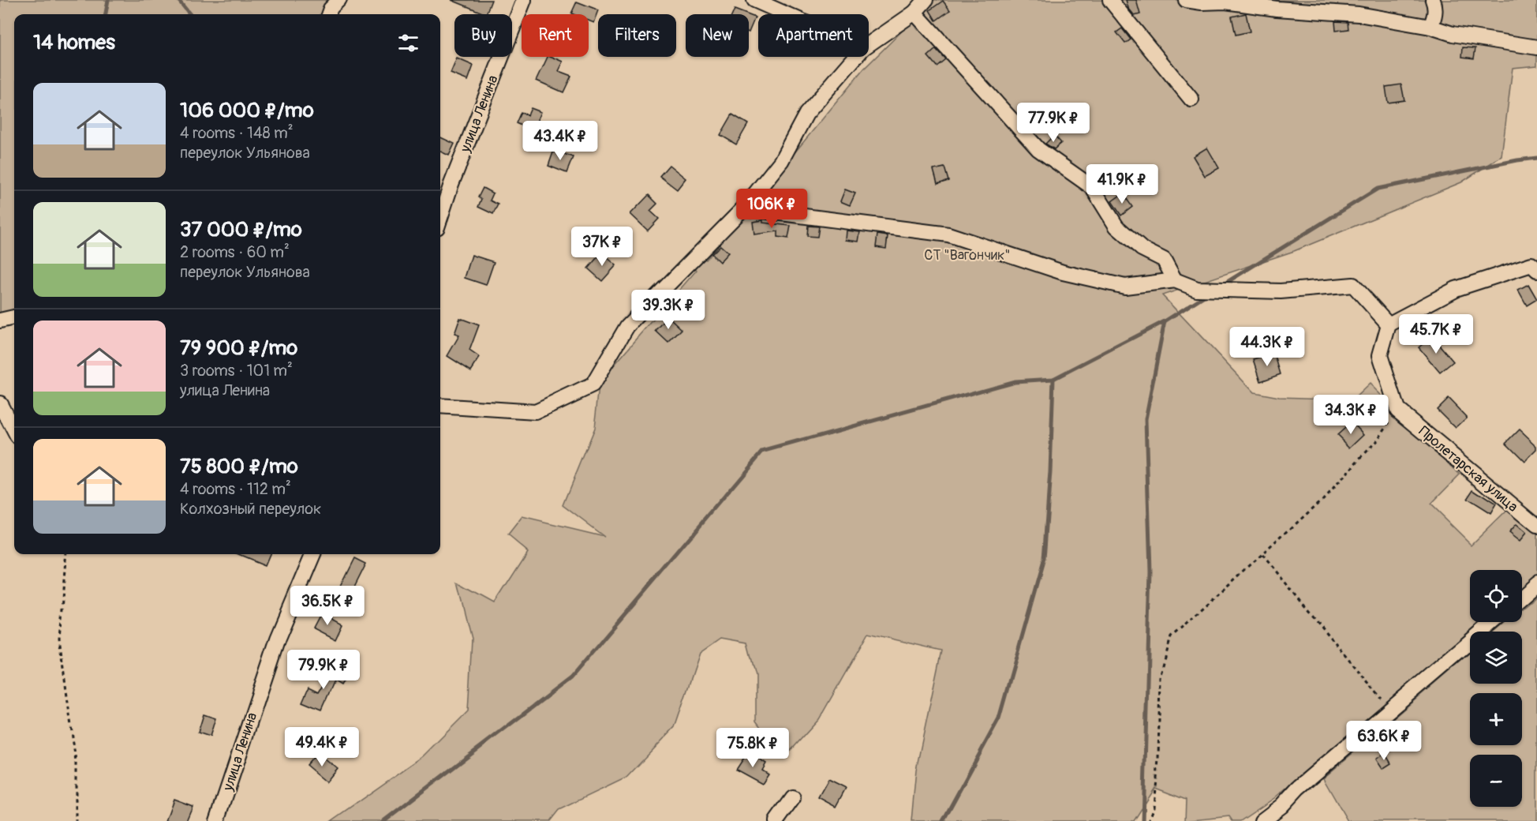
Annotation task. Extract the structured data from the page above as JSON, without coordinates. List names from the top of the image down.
{
  "streets": {
    "street": ["улица Ленина", "Пролетарская улица"]
  },
  "parks": ["СТ \"Вагончик\""],
  "page": {
    "chip": [
      "Buy",
      "Rent",
      "Filters",
      "New",
      "Apartment"
    ],
    "heading": "14 homes",
    "list": [
      {
        "name": "106 000 ₽/mo",
        "note": "4 rooms · 148 m² · переулок Ульянова"
      },
      {
        "name": "37 000 ₽/mo",
        "note": "2 rooms · 60 m² · переулок Ульянова"
      },
      {
        "name": "79 900 ₽/mo",
        "note": "3 rooms · 101 m² · улица Ленина"
      },
      {
        "name": "75 800 ₽/mo",
        "note": "4 rooms · 112 m² · Колхозный переулок"
      }
    ],
    "price": [
      "77.9K ₽",
      "43.4K ₽",
      "41.9K ₽",
      "106K ₽",
      "37K ₽",
      "39.3K ₽",
      "45.7K ₽",
      "44.3K ₽",
      "34.3K ₽",
      "36.5K ₽",
      "79.9K ₽",
      "63.6K ₽",
      "49.4K ₽",
      "75.8K ₽"
    ],
    "map_buttons": ["+", "−"]
  }
}
